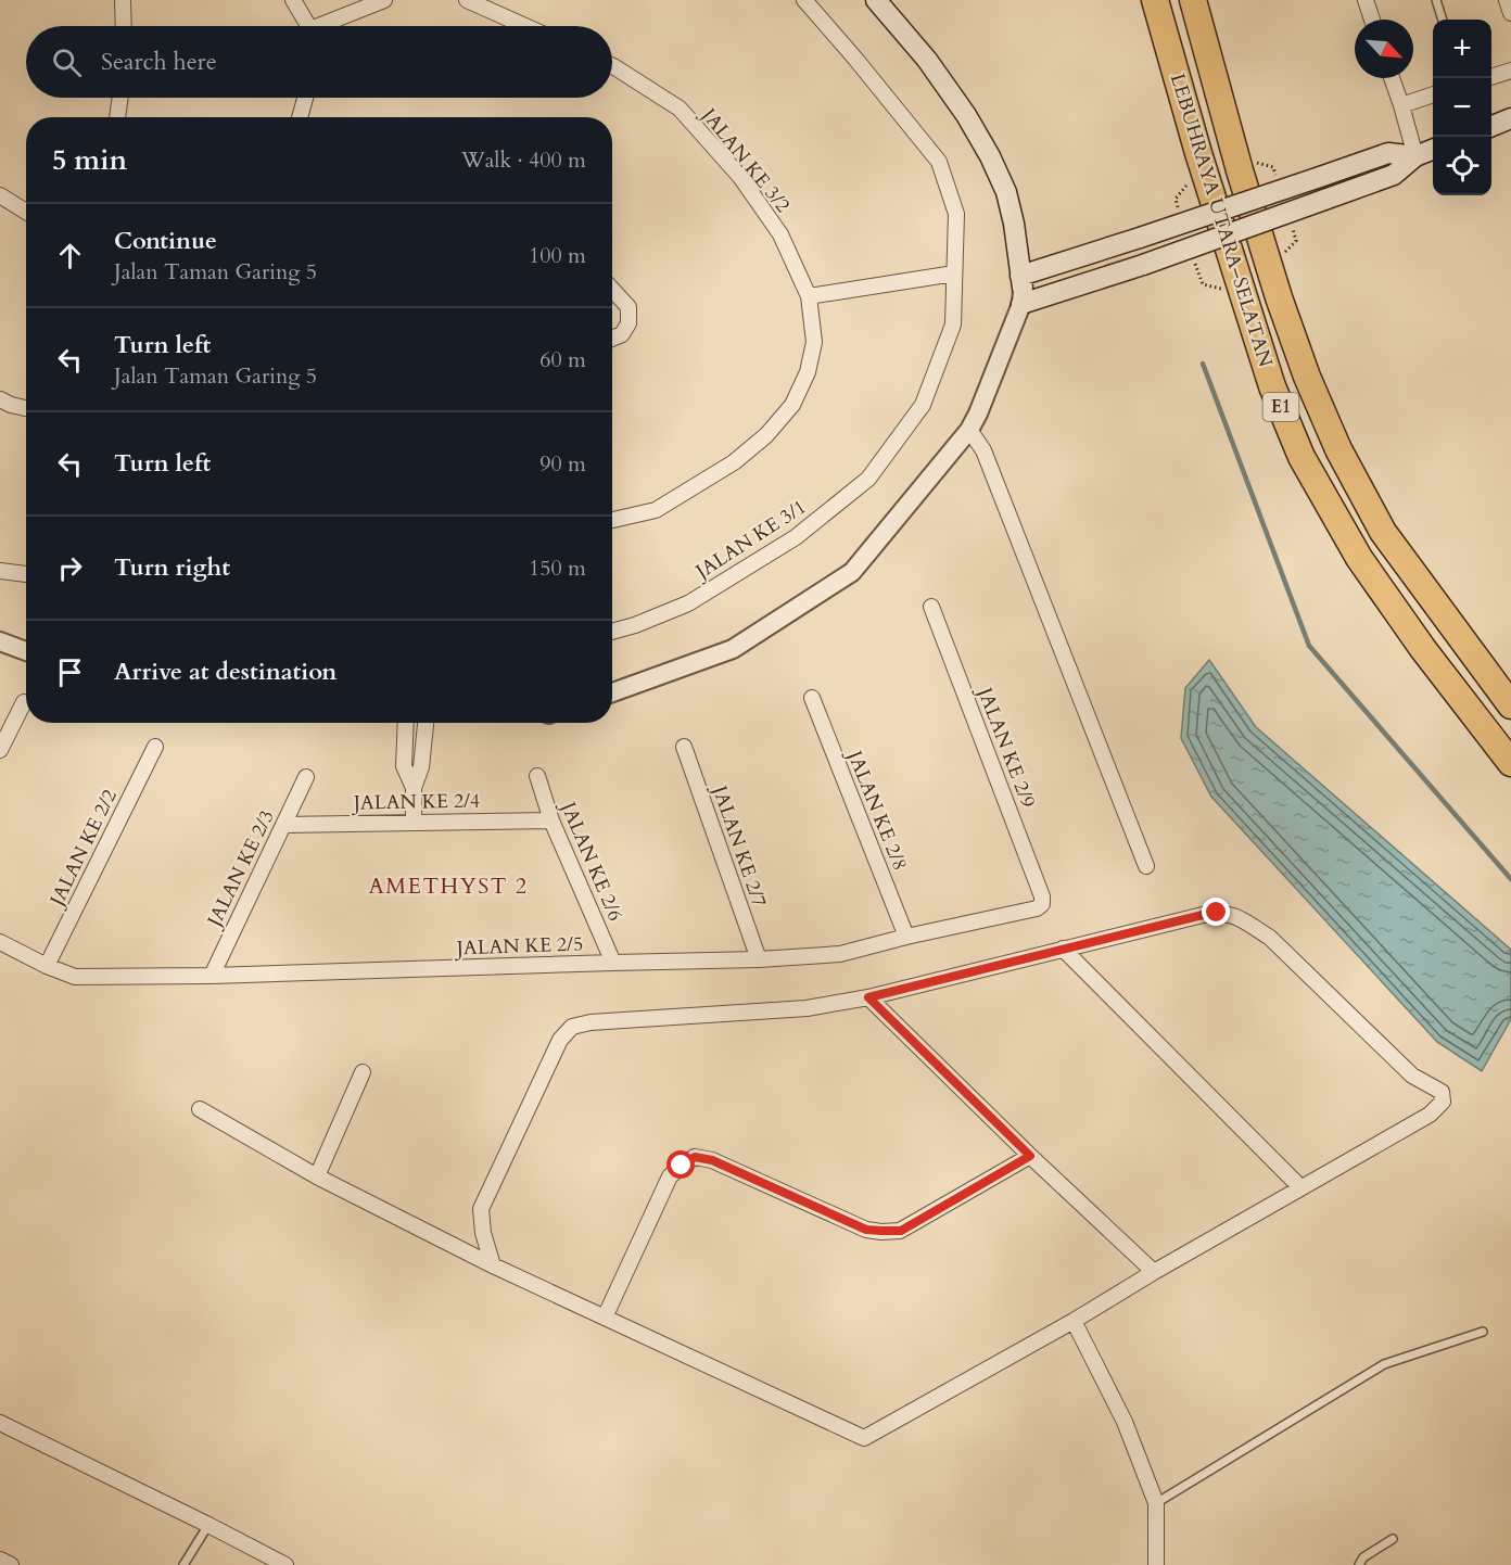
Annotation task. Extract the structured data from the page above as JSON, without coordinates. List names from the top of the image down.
{
  "streets": {
    "highway": ["LEBUHRAYA UTARA–SELATAN", "E1"],
    "street": [
      "JALAN KE 3/2",
      "JALAN KE 3/1",
      "JALAN KE 2/9",
      "JALAN KE 2/4",
      "JALAN KE 2/8",
      "JALAN KE 2/7",
      "JALAN KE 2/2",
      "JALAN KE 2/6",
      "JALAN KE 2/3",
      "JALAN KE 2/5"
    ]
  },
  "crossings": [
    ["JALAN KE 2/9", "JALAN KE 2/5"],
    ["JALAN KE 2/4", "JALAN KE 2/6"],
    ["JALAN KE 2/4", "JALAN KE 2/3"],
    ["JALAN KE 2/8", "JALAN KE 2/5"],
    ["JALAN KE 2/7", "JALAN KE 2/5"],
    ["JALAN KE 2/2", "JALAN KE 2/5"],
    ["JALAN KE 2/6", "JALAN KE 2/5"],
    ["JALAN KE 2/3", "JALAN KE 2/5"]
  ],
  "districts": ["AMETHYST 2"],
  "north": "bottom right",
  "page": {
    "map_buttons": ["+", "−"],
    "search": "Search here",
    "heading": ["5 min", "Walk · 400 m"],
    "list": [
      ["Continue", "Jalan Taman Garing 5", "100 m"],
      ["Turn left", "Jalan Taman Garing 5", "60 m"],
      ["Turn left", "90 m"],
      ["Turn right", "150 m"],
      "Arrive at destination"
    ]
  }
}
